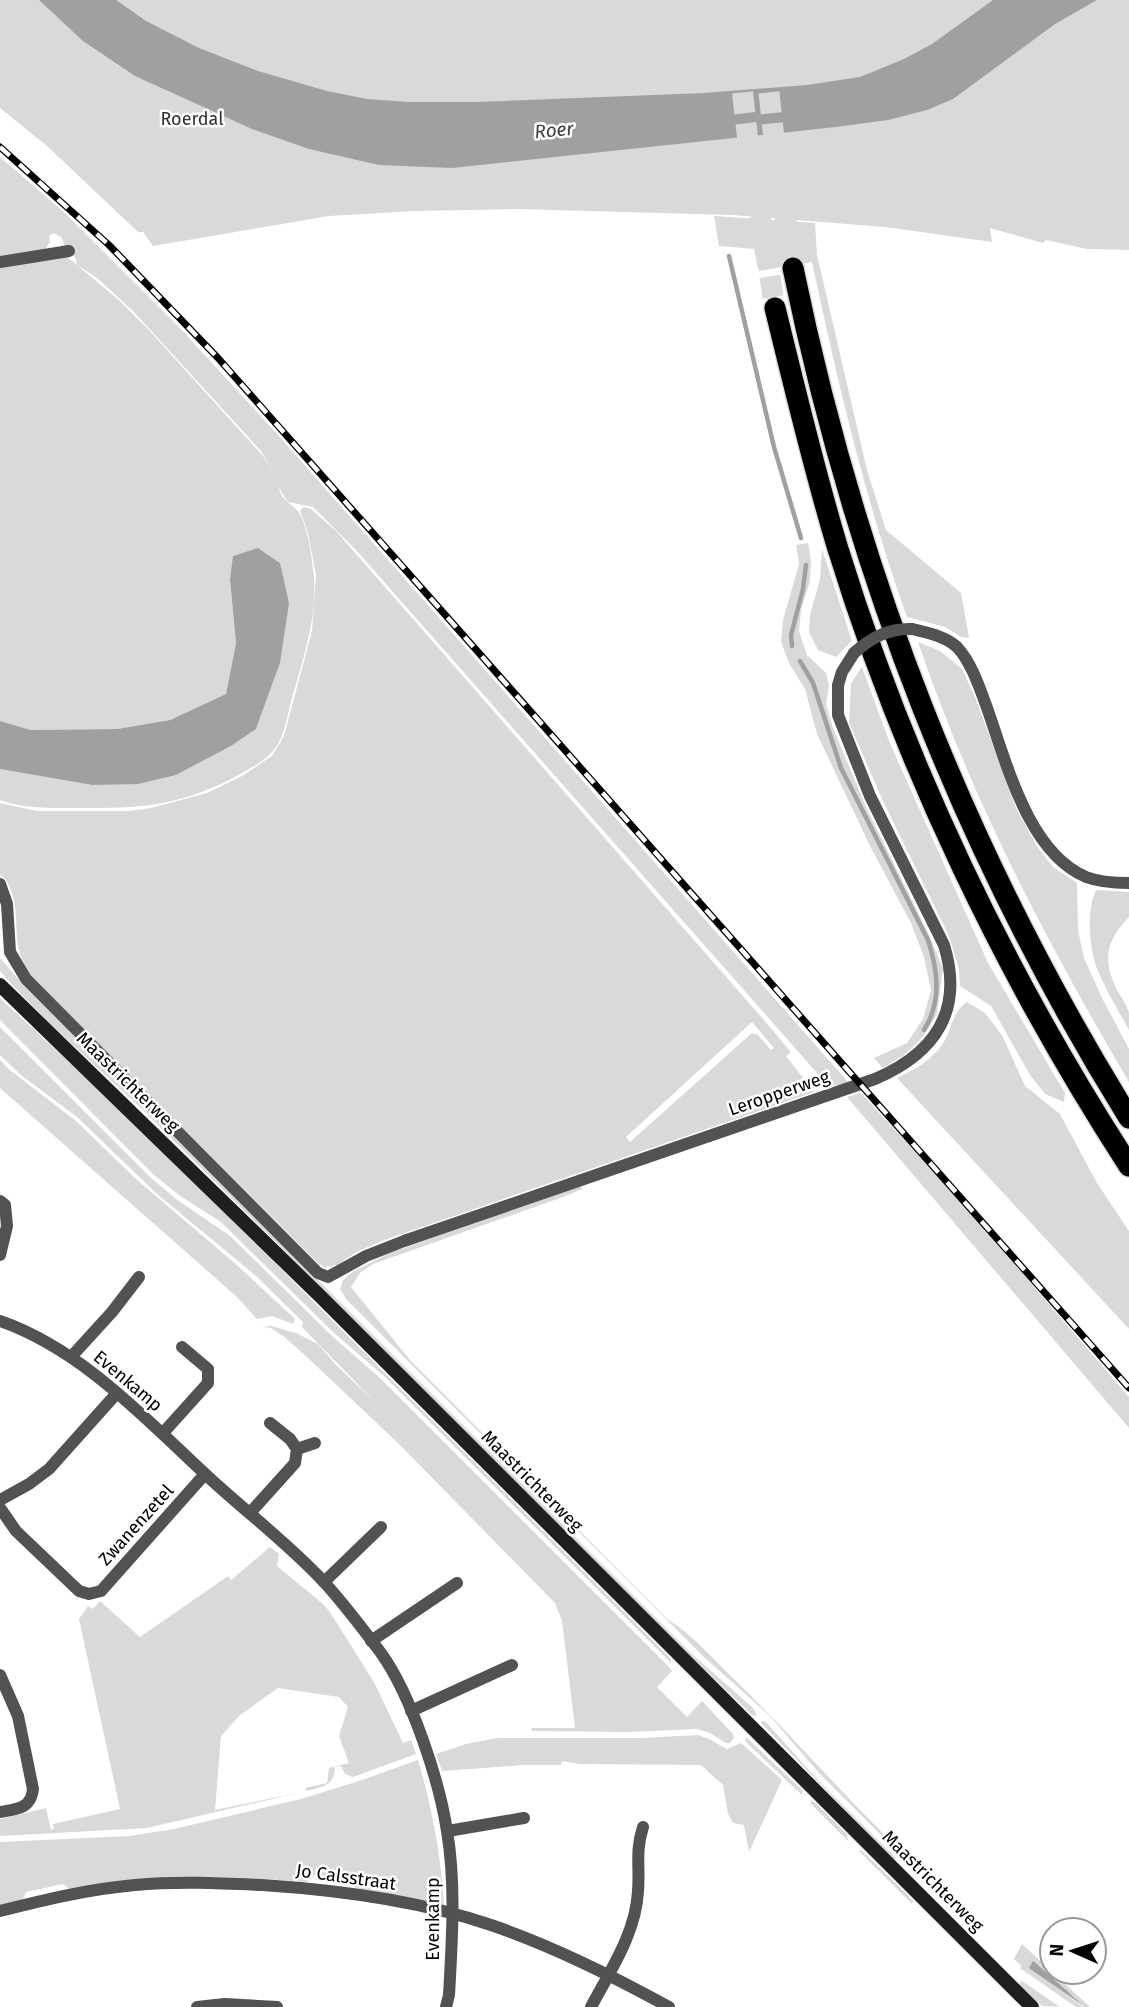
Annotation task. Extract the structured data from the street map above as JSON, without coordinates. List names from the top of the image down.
{
  "streets": {
    "main road": ["Maastrichterweg"],
    "street": [
      "Leropperweg",
      "Evenkamp",
      "Zwanenzetel",
      "Jo Calsstraat"
    ]
  },
  "crossings": [
    ["Evenkamp", "Zwanenzetel"],
    ["Evenkamp", "Jo Calsstraat"]
  ],
  "water": ["Roer"],
  "parks": ["Roerdal"],
  "north": "left"
}
